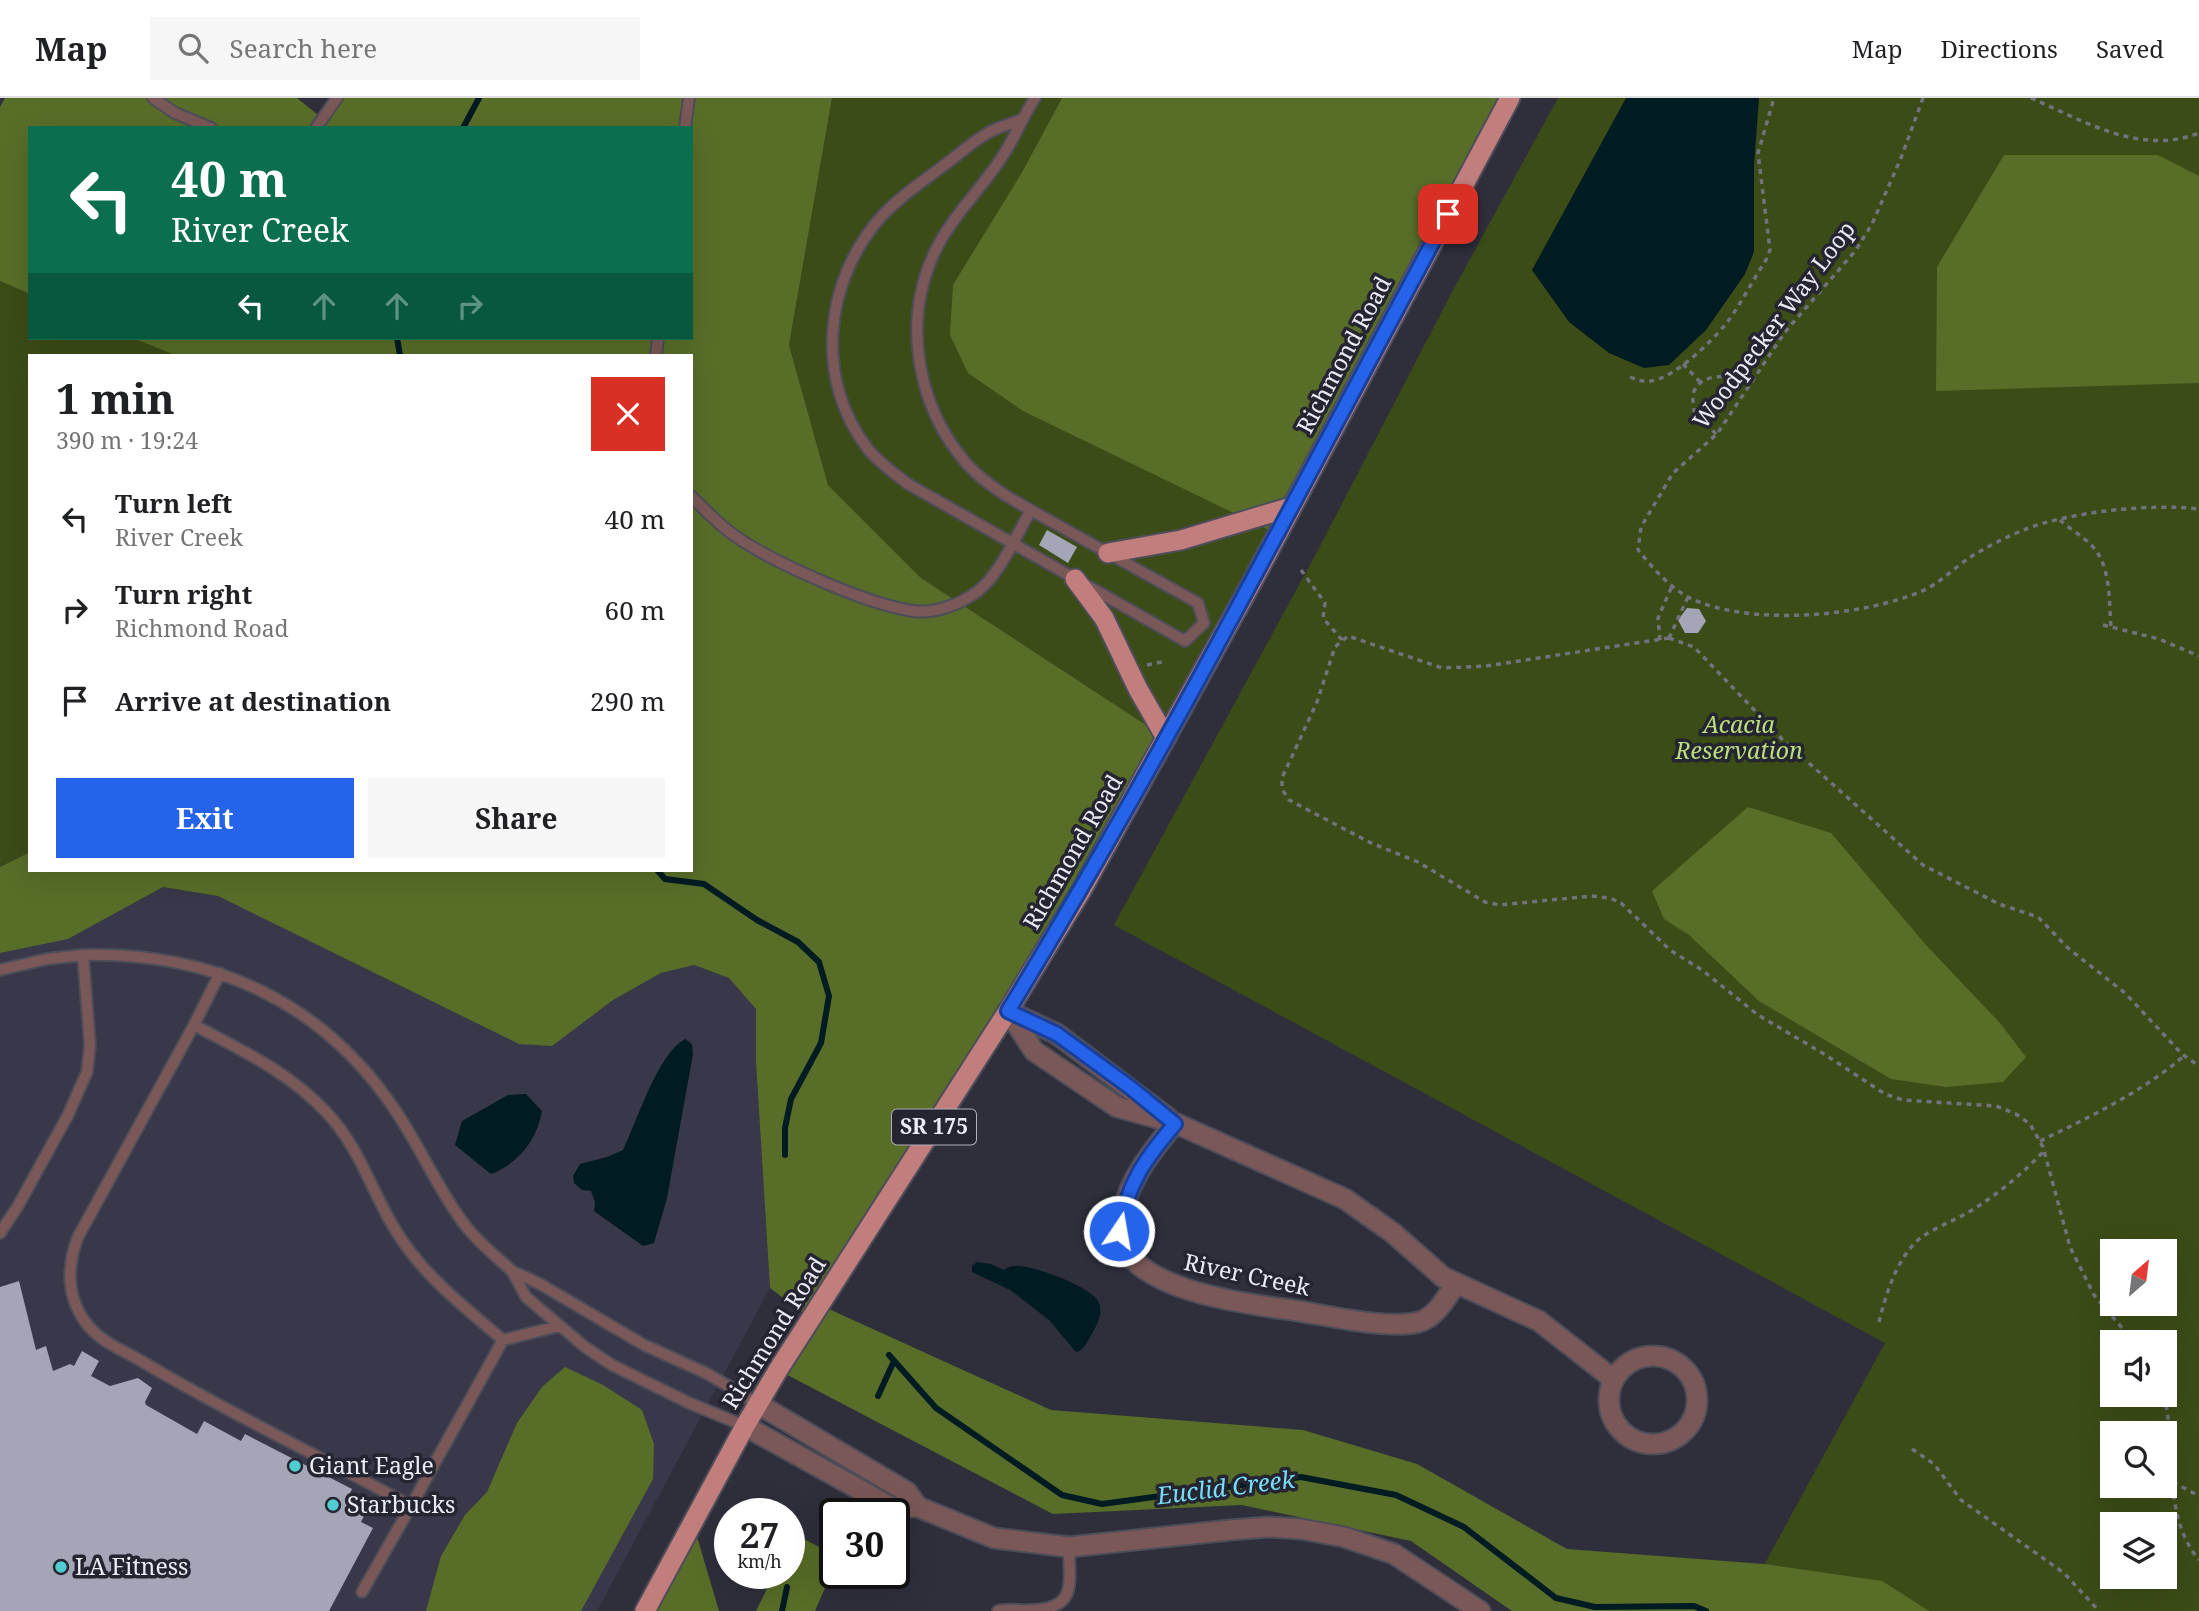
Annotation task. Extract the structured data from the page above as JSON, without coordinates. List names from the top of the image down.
{
  "streets": {
    "main road": ["Richmond Road", "SR 175"],
    "street": ["River Creek"],
    "path": ["Woodpecker Way Loop"]
  },
  "water": ["Euclid Creek"],
  "parks": ["Acacia Reservation"],
  "places": ["Giant Eagle", "Starbucks", "LA Fitness"],
  "north": "top right",
  "page": {
    "header": "Map",
    "search": "Search here",
    "nav": ["Map", "Directions", "Saved"],
    "turn": ["40 m", "River Creek"],
    "heading": ["1 min", "390 m · 19:24"],
    "list": [
      {
        "name": "Turn left",
        "note": "River Creek",
        "value": "40 m"
      },
      {
        "name": "Turn right",
        "note": "Richmond Road",
        "value": "60 m"
      },
      {
        "name": "Arrive at destination",
        "value": "290 m"
      }
    ],
    "buttons": ["Exit", "Share"],
    "speed": "27 km/h",
    "limit": "30"
  }
}
